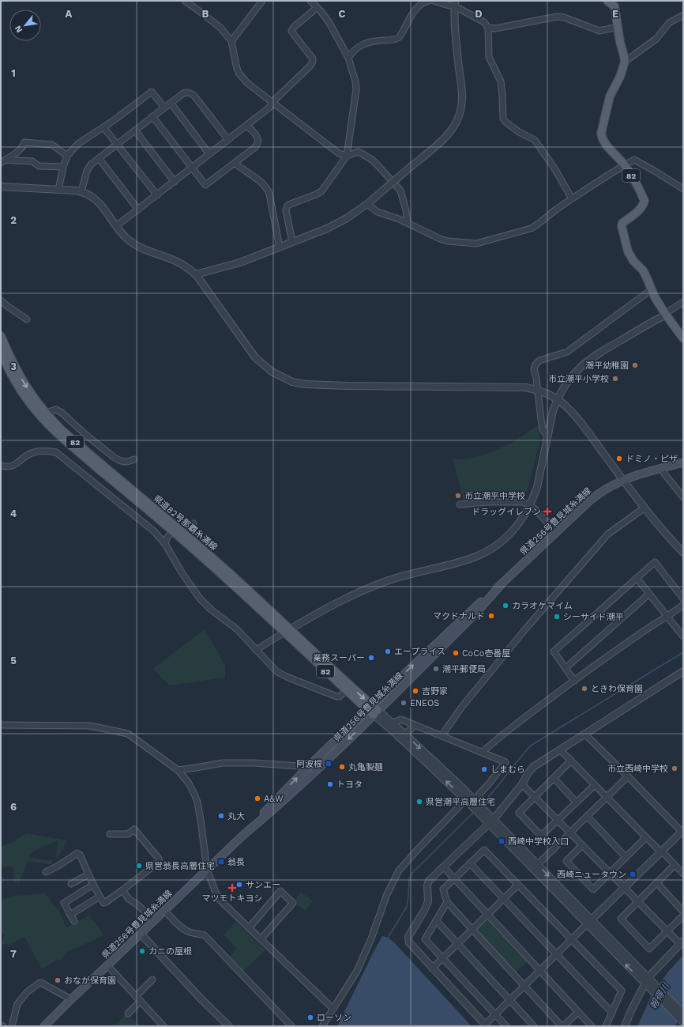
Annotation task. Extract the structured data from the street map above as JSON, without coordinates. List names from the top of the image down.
{
  "streets": {
    "main road": ["82", "県道256号豊見城糸満線", "県道82号那覇糸満線"]
  },
  "crossings": [
    ["県道256号豊見城糸満線", "県道82号那覇糸満線"]
  ],
  "water": ["報得川"],
  "places": {
    "other": [
      "潮平幼稚園",
      "市立潮平小学校",
      "ドミノ・ピザ",
      "市立潮平中学校",
      "カラオケマイム",
      "マクドナルド",
      "シーサイド潮平",
      "エープライス",
      "CoCo壱番屋",
      "業務スーパー",
      "潮平郵便局",
      "ときわ保育園",
      "吉野家",
      "ENEOS",
      "丸亀製麺",
      "市立西崎中学校",
      "しまむら",
      "トヨタ",
      "A&W",
      "県営潮平高層住宅",
      "丸大",
      "県営翁長高層住宅",
      "サンエー",
      "カニの屋根",
      "おなが保育園",
      "ローソン"
    ],
    "health": ["ドラッグイレブン", "マツモトキヨシ"],
    "transit": [
      "阿波根",
      "西崎中学校入口",
      "翁長",
      "西崎ニュータウン"
    ]
  },
  "north": "bottom left",
  "grid": {
    "columns": [
      "A",
      "B",
      "C",
      "D",
      "E"
    ],
    "rows": [
      "1",
      "2",
      "3",
      "4",
      "5",
      "6",
      "7"
    ]
  }
}
